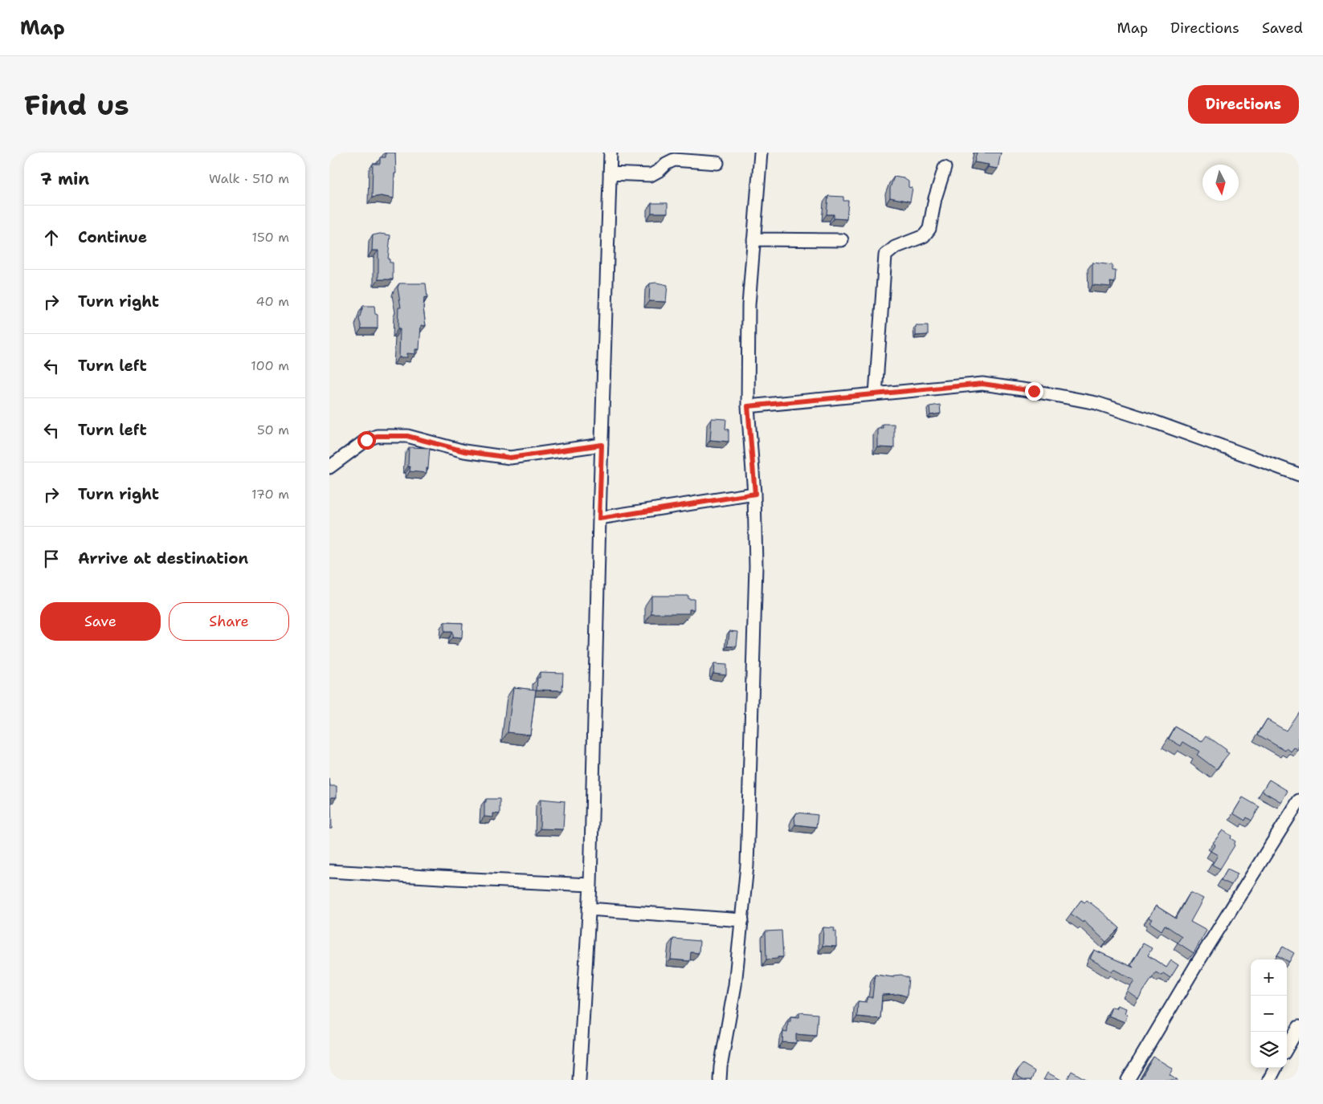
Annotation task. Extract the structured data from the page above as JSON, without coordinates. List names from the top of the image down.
{
  "north": "bottom",
  "page": {
    "header": "Map",
    "nav": ["Map", "Directions", "Saved"],
    "buttons": [
      "Directions",
      ["Save", "Share"]
    ],
    "title": "Find us",
    "heading": ["7 min", "Walk · 510 m"],
    "list": [
      ["Continue", "150 m"],
      ["Turn right", "40 m"],
      ["Turn left", "100 m"],
      ["Turn left", "50 m"],
      ["Turn right", "170 m"],
      "Arrive at destination"
    ],
    "map_buttons": ["+", "−"]
  }
}
